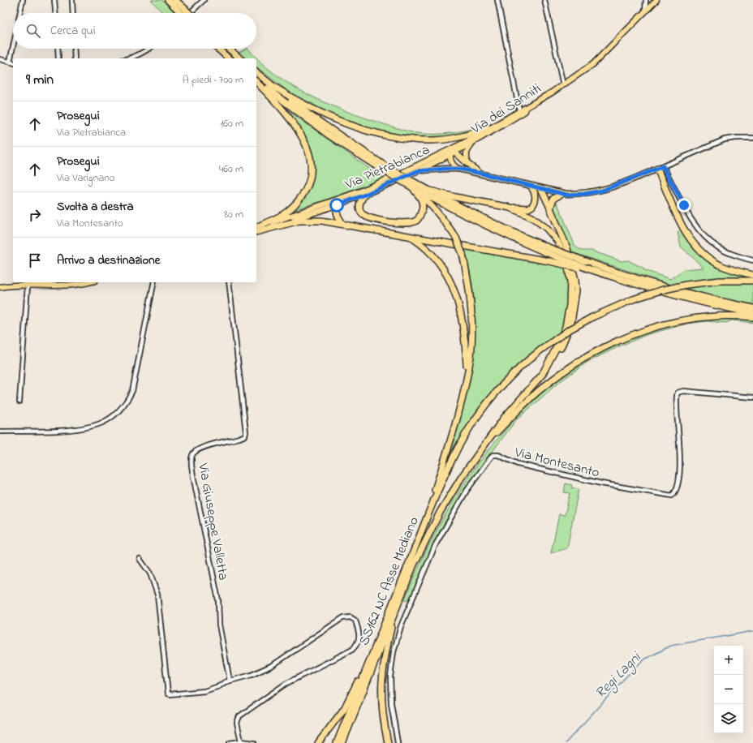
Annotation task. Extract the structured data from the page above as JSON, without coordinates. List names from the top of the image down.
{
  "streets": {
    "highway": ["SS162 NC Asse Mediano"],
    "main road": ["Via dei Sanniti", "Via Pietrabianca"],
    "street": ["Via Montesanto", "Via Giuseppe Valletta"]
  },
  "crossings": [
    ["Via dei Sanniti", "Via Pietrabianca"]
  ],
  "water": ["Regi Lagni"],
  "page": {
    "search": "Cerca qui",
    "heading": ["9 min", "A piedi · 700 m"],
    "list": [
      ["Prosegui", "Via Pietrabianca", "160 m"],
      ["Prosegui", "Via Varignano", "460 m"],
      ["Svolta a destra", "Via Montesanto", "80 m"],
      "Arrivo a destinazione"
    ],
    "map_buttons": ["+", "−"]
  }
}
